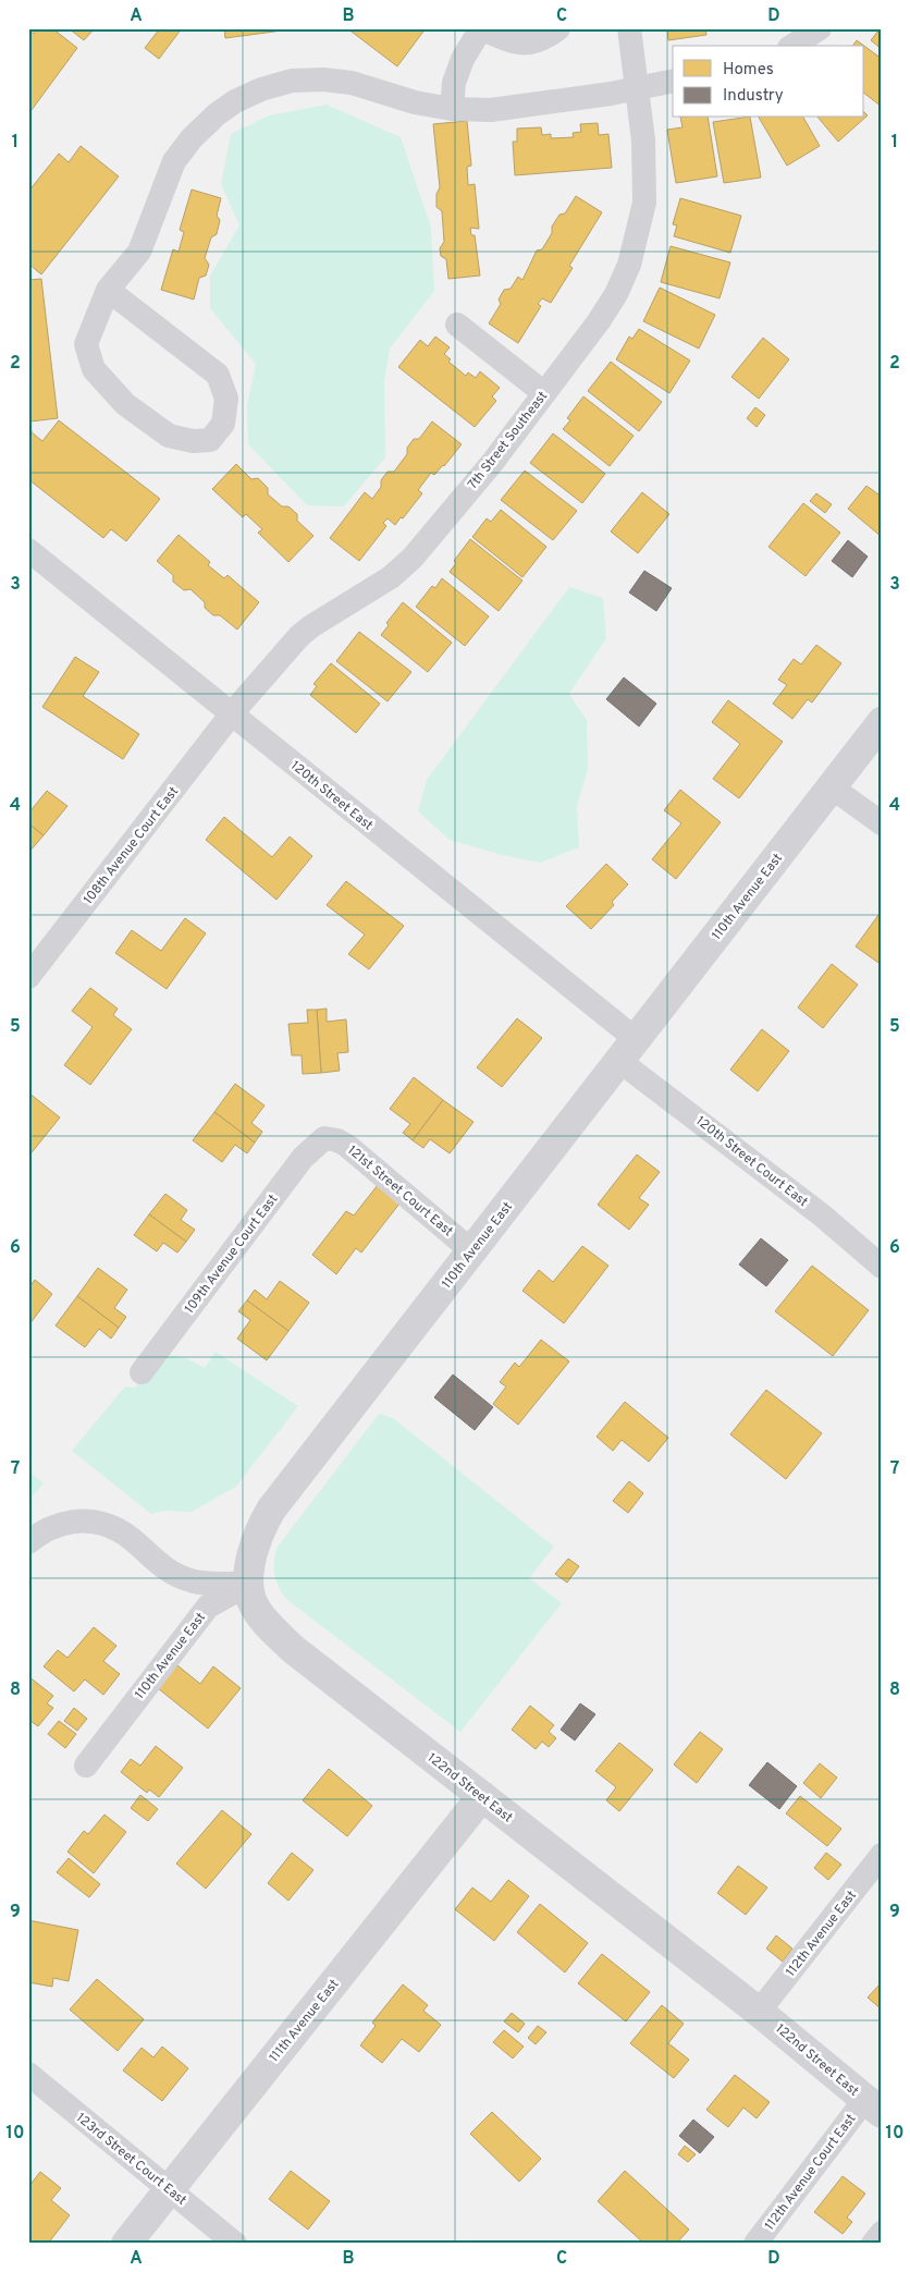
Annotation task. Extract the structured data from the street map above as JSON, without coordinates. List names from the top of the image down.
{
  "streets": {
    "street": [
      "7th Street Southeast",
      "120th Street East",
      "108th Avenue Court East",
      "110th Avenue East",
      "120th Street Court East",
      "121st Street Court East",
      "109th Avenue Court East",
      "122nd Street East",
      "112th Avenue East",
      "111th Avenue East",
      "123rd Street Court East",
      "112th Avenue Court East"
    ]
  },
  "crossings": [
    ["7th Street Southeast", "120th Street East"],
    ["7th Street Southeast", "108th Avenue Court East"],
    ["120th Street East", "108th Avenue Court East"],
    ["120th Street East", "110th Avenue East"],
    ["120th Street East", "120th Street Court East"],
    ["110th Avenue East", "120th Street Court East"],
    ["110th Avenue East", "121st Street Court East"],
    ["110th Avenue East", "122nd Street East"],
    ["121st Street Court East", "109th Avenue Court East"],
    ["122nd Street East", "112th Avenue East"],
    ["122nd Street East", "111th Avenue East"],
    ["122nd Street East", "112th Avenue Court East"],
    ["111th Avenue East", "123rd Street Court East"]
  ],
  "legend": ["Homes", "Industry"],
  "grid": {
    "columns": [
      "A",
      "B",
      "C",
      "D"
    ],
    "rows": [
      "1",
      "2",
      "3",
      "4",
      "5",
      "6",
      "7",
      "8",
      "9",
      "10"
    ]
  }
}
